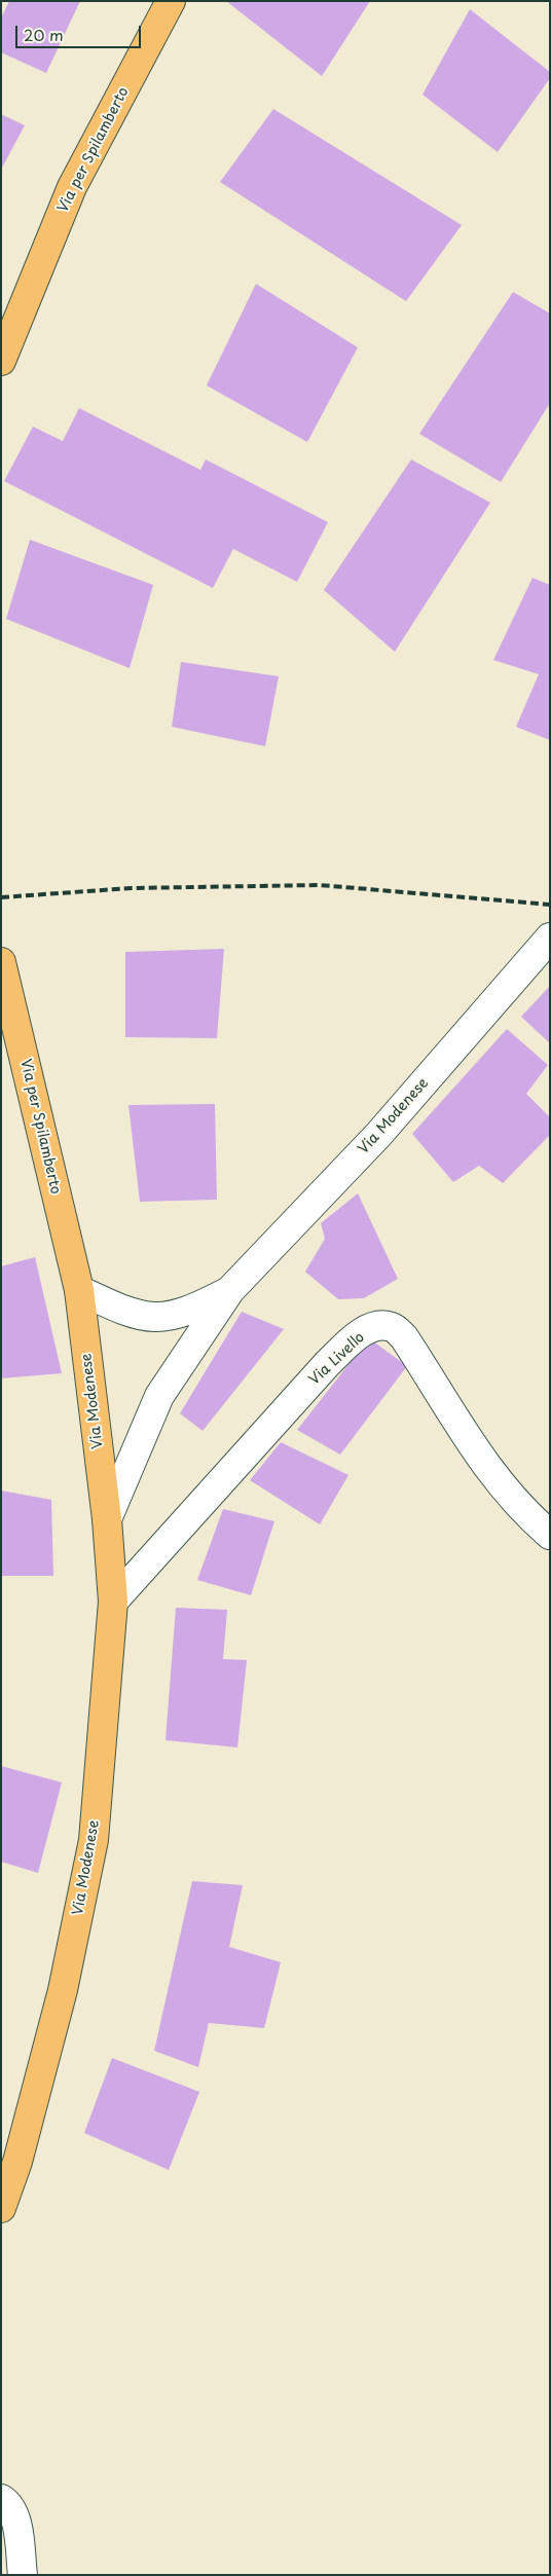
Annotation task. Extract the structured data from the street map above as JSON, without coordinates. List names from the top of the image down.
{
  "streets": {
    "main road": ["Via per Spilamberto", "Via Modenese"],
    "street": ["Via Livello"]
  },
  "crossings": [
    ["Via per Spilamberto", "Via Modenese"],
    ["Via Modenese", "Via Livello"]
  ],
  "scale_bar": "20 m"
}
